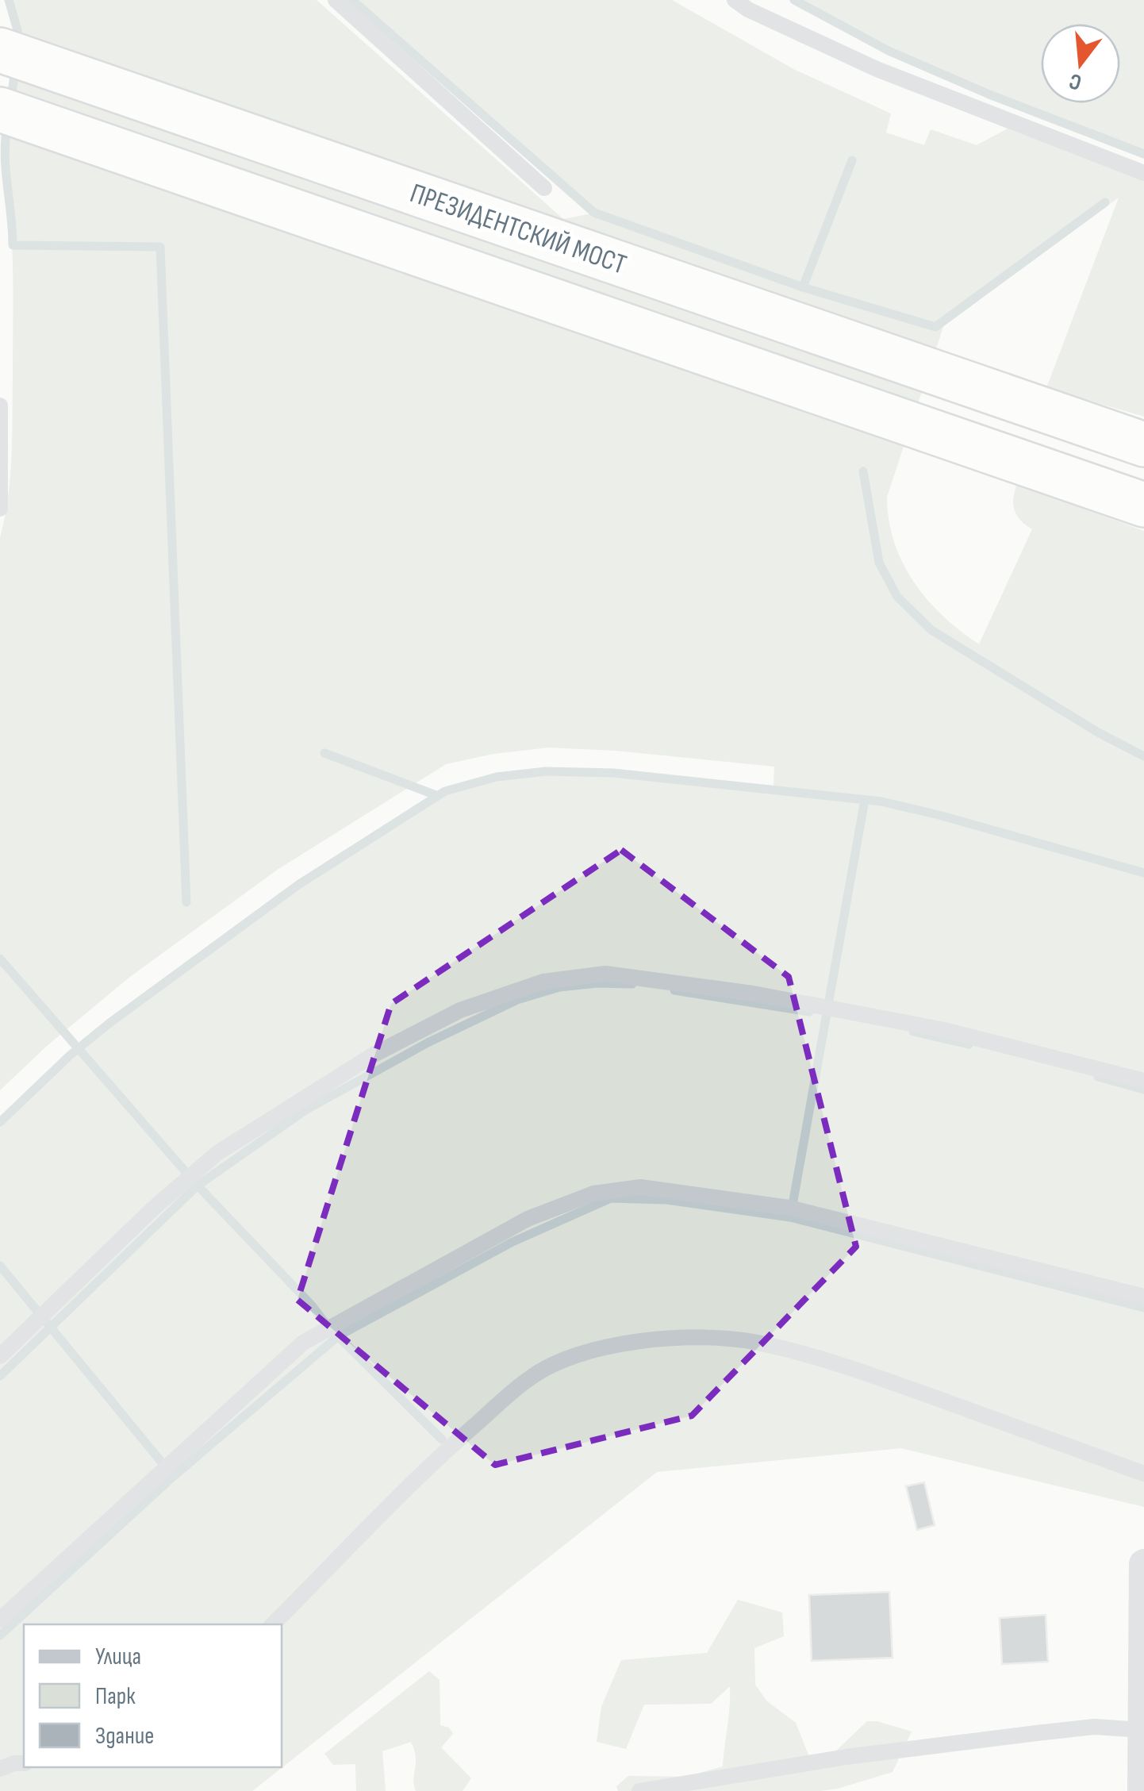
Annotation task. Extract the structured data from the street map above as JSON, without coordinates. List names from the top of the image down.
{
  "streets": {
    "highway": ["ПРЕЗИДЕНТСКИЙ МОСТ"]
  },
  "legend": ["Улица", "Парк", "Здание"],
  "north": "bottom"
}
